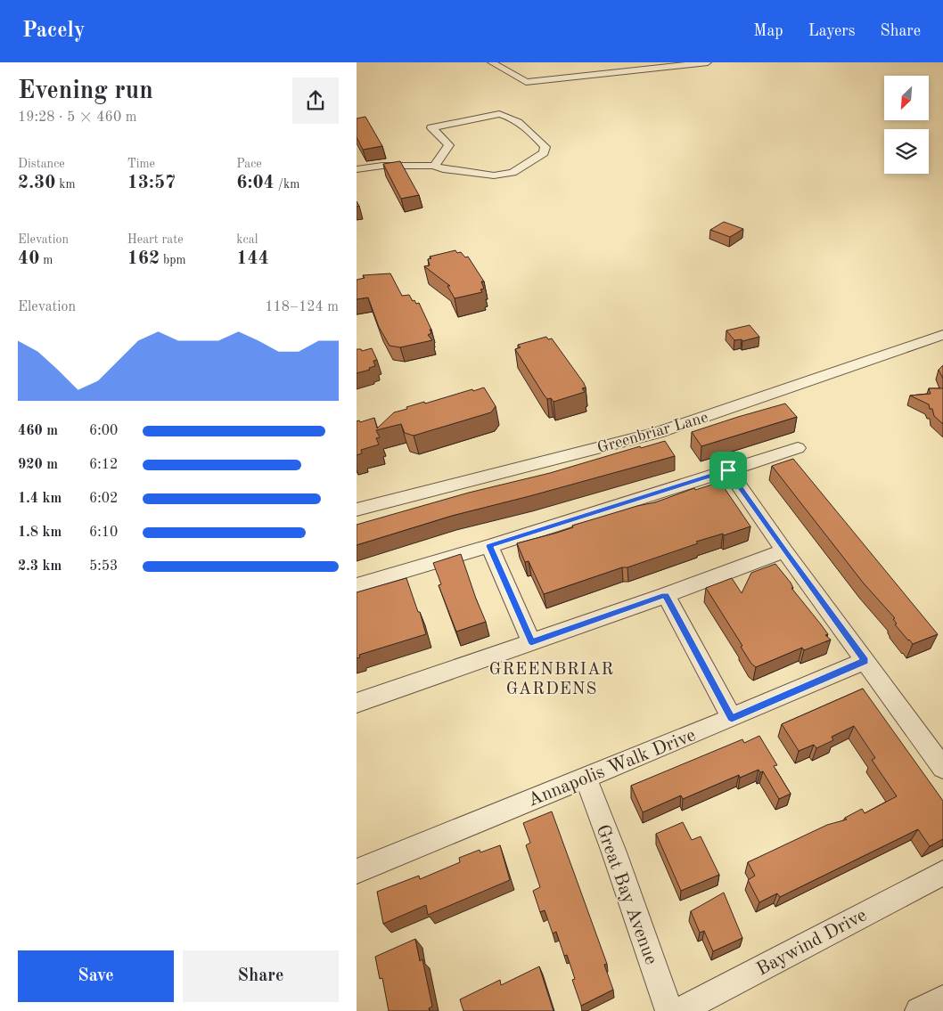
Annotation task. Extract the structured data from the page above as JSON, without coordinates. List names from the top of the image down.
{
  "streets": {
    "street": [
      "Greenbriar Lane",
      "Annapolis Walk Drive",
      "Great Bay Avenue",
      "Baywind Drive"
    ]
  },
  "crossings": [
    ["Annapolis Walk Drive", "Great Bay Avenue"]
  ],
  "districts": ["GREENBRIAR GARDENS"],
  "north": "bottom left",
  "page": {
    "header": "Pacely",
    "nav": ["Map", "Layers", "Share"],
    "heading": ["Evening run", "19:28 · 5 × 460 m"],
    "stats": [
      ["Distance", "2.30 km"],
      ["Time", "13:57"],
      ["Pace", "6:04 /km"],
      ["Elevation", "40 m"],
      ["Heart rate", "162 bpm"],
      ["kcal", "144"]
    ],
    "chart": ["Elevation", "118–124 m"],
    "list": [
      {
        "name": "460 m",
        "note": "6:00"
      },
      {
        "name": "920 m",
        "note": "6:12"
      },
      {
        "name": "1.4 km",
        "note": "6:02"
      },
      {
        "name": "1.8 km",
        "note": "6:10"
      },
      {
        "name": "2.3 km",
        "note": "5:53"
      }
    ],
    "buttons": ["Save", "Share"]
  }
}
